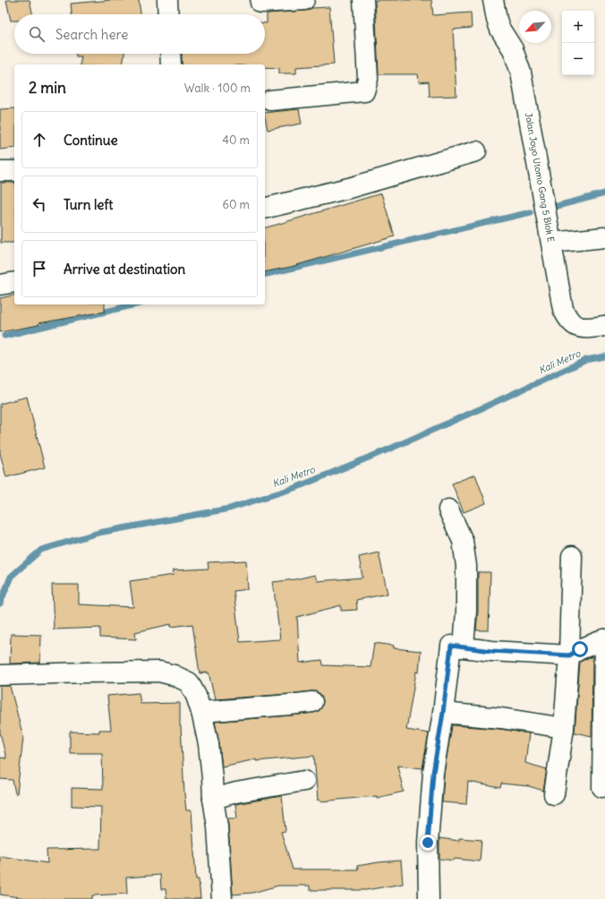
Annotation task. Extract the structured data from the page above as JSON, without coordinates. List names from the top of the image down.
{
  "streets": {
    "street": ["Jalan Joyo Utomo Gang 5 Blok E"]
  },
  "water": ["Kali Metro"],
  "north": "bottom left",
  "page": {
    "map_buttons": ["+", "−"],
    "search": "Search here",
    "heading": ["2 min", "Walk · 100 m"],
    "list": [
      ["Continue", "40 m"],
      ["Turn left", "60 m"],
      "Arrive at destination"
    ]
  }
}
